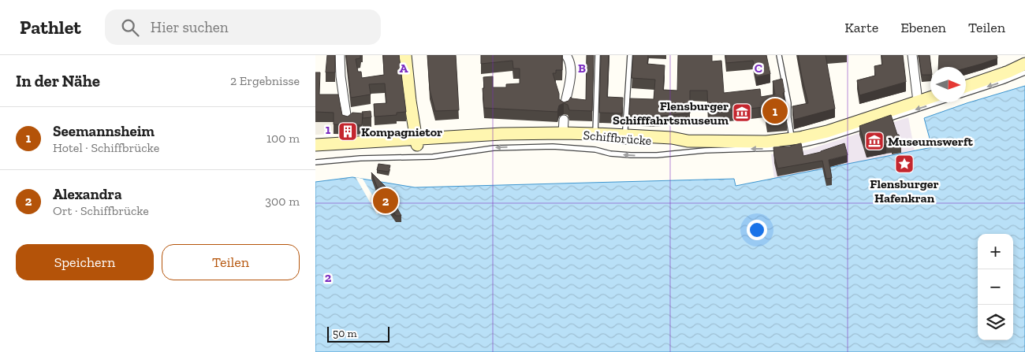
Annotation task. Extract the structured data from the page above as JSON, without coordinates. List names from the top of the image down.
{
  "streets": {
    "main road": ["Schiffbrücke"]
  },
  "places": {
    "museum": ["Flensburger Schifffahrtsmuseum", "Museumswerft"],
    "building": ["Kompagnietor"],
    "place": ["Flensburger Hafenkran"]
  },
  "scale_bar": "50 m",
  "north": "right",
  "page": {
    "header": "Pathlet",
    "search": "Hier suchen",
    "nav": ["Karte", "Ebenen", "Teilen"],
    "heading": ["In der Nähe", "2 Ergebnisse"],
    "pins": ["1", "2"],
    "list": [
      {
        "mark": "1",
        "name": "Seemannsheim",
        "note": "Hotel · Schiffbrücke",
        "value": "100 m"
      },
      {
        "mark": "2",
        "name": "Alexandra",
        "note": "Ort · Schiffbrücke",
        "value": "300 m"
      }
    ],
    "buttons": ["Speichern", "Teilen"],
    "map_buttons": ["+", "−"],
    "scale": "50 m"
  },
  "grid": {
    "columns": ["A", "B", "C"],
    "rows": ["1", "2"]
  }
}
